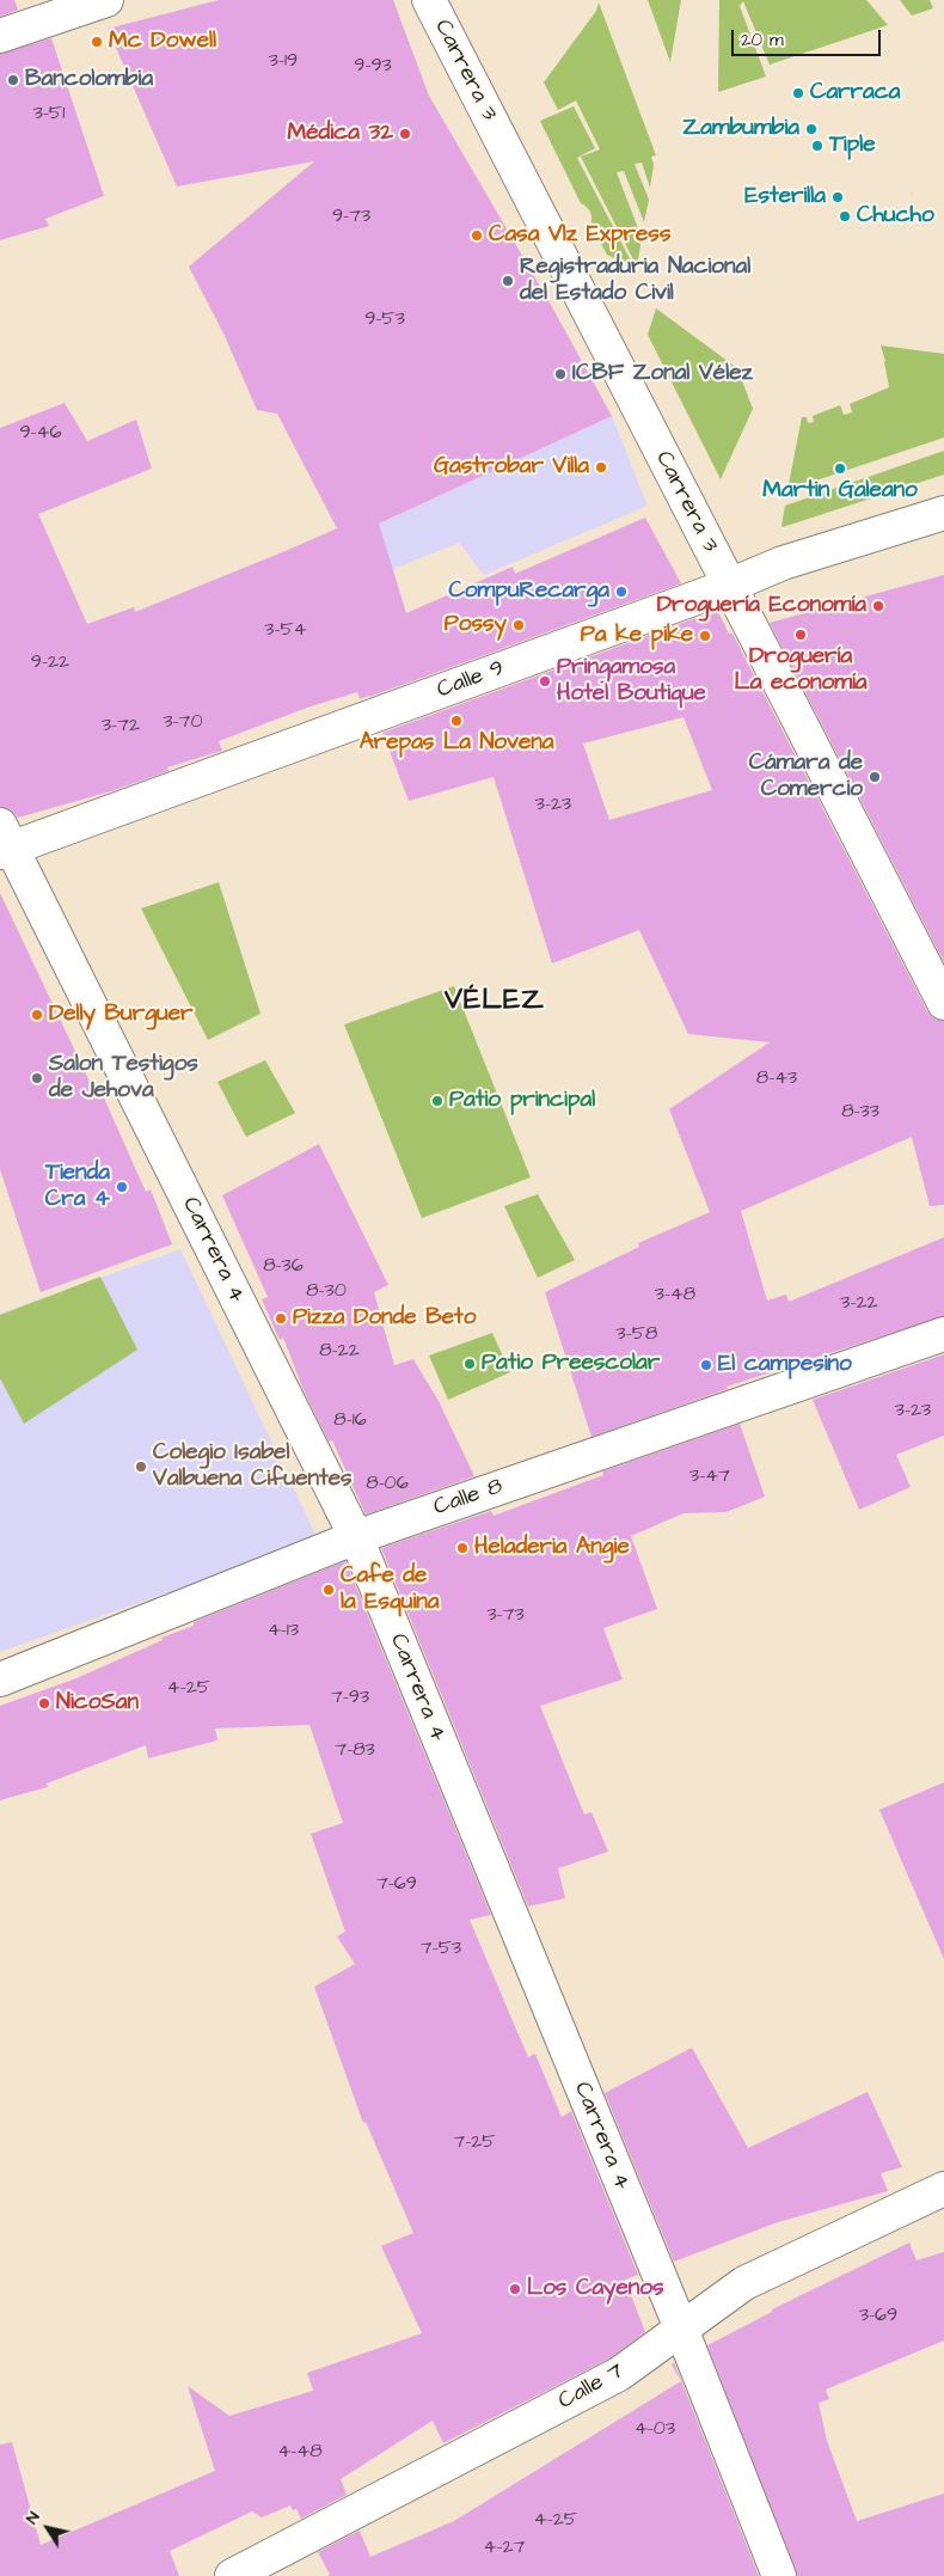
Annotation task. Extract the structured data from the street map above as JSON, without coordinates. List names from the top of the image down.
{
  "streets": {
    "street": [
      "Carrera 3",
      "Calle 9",
      "Carrera 4",
      "Calle 8",
      "Calle 7"
    ]
  },
  "crossings": [
    ["Carrera 3", "Calle 9"],
    ["Calle 9", "Carrera 4"],
    ["Carrera 4", "Calle 8"],
    ["Carrera 4", "Calle 7"]
  ],
  "districts": ["VÉLEZ"],
  "places": [
    "Mc Dowell",
    "Bancolombia",
    "Carraca",
    "Zambumbia",
    "Médica 32",
    "Tiple",
    "Esterilla",
    "Chucho",
    "Casa Vlz Express",
    "Registraduria Nacional del Estado Civil",
    "ICBF Zonal Vélez",
    "Gastrobar Villa",
    "Martin Galeano",
    "CompuRecarga",
    "Droguería Economía",
    "Possy",
    "Droguería La economía",
    "Pa ke pike",
    "Pringamosa Hotel Boutique",
    "Arepas La Novena",
    "Cámara de Comercio",
    "Delly Burguer",
    "Salon Testigos de Jehova",
    "Patio principal",
    "Tienda Cra 4",
    "Pizza Donde Beto",
    "Patio Preescolar",
    "El campesino",
    "Colegio Isabel Valbuena Cifuentes",
    "Heladeria Angie",
    "Cafe de la Esquina",
    "NicoSan",
    "Los Cayenos"
  ],
  "house_numbers": [
    "3-19",
    "9-93",
    "3-51",
    "9-73",
    "9-53",
    "9-46",
    "3-54",
    "9-22",
    "3-70",
    "3-72",
    "3-23",
    "8-43",
    "8-33",
    "8-36",
    "8-30",
    "3-48",
    "3-22",
    "3-58",
    "8-22",
    "3-23",
    "8-16",
    "3-47",
    "8-06",
    "3-73",
    "4-13",
    "4-25",
    "7-93",
    "7-83",
    "7-69",
    "7-53",
    "7-25",
    "3-69",
    "4-03",
    "4-48",
    "4-25",
    "4-27"
  ],
  "scale_bar": "20 m",
  "north": "top left"
}
